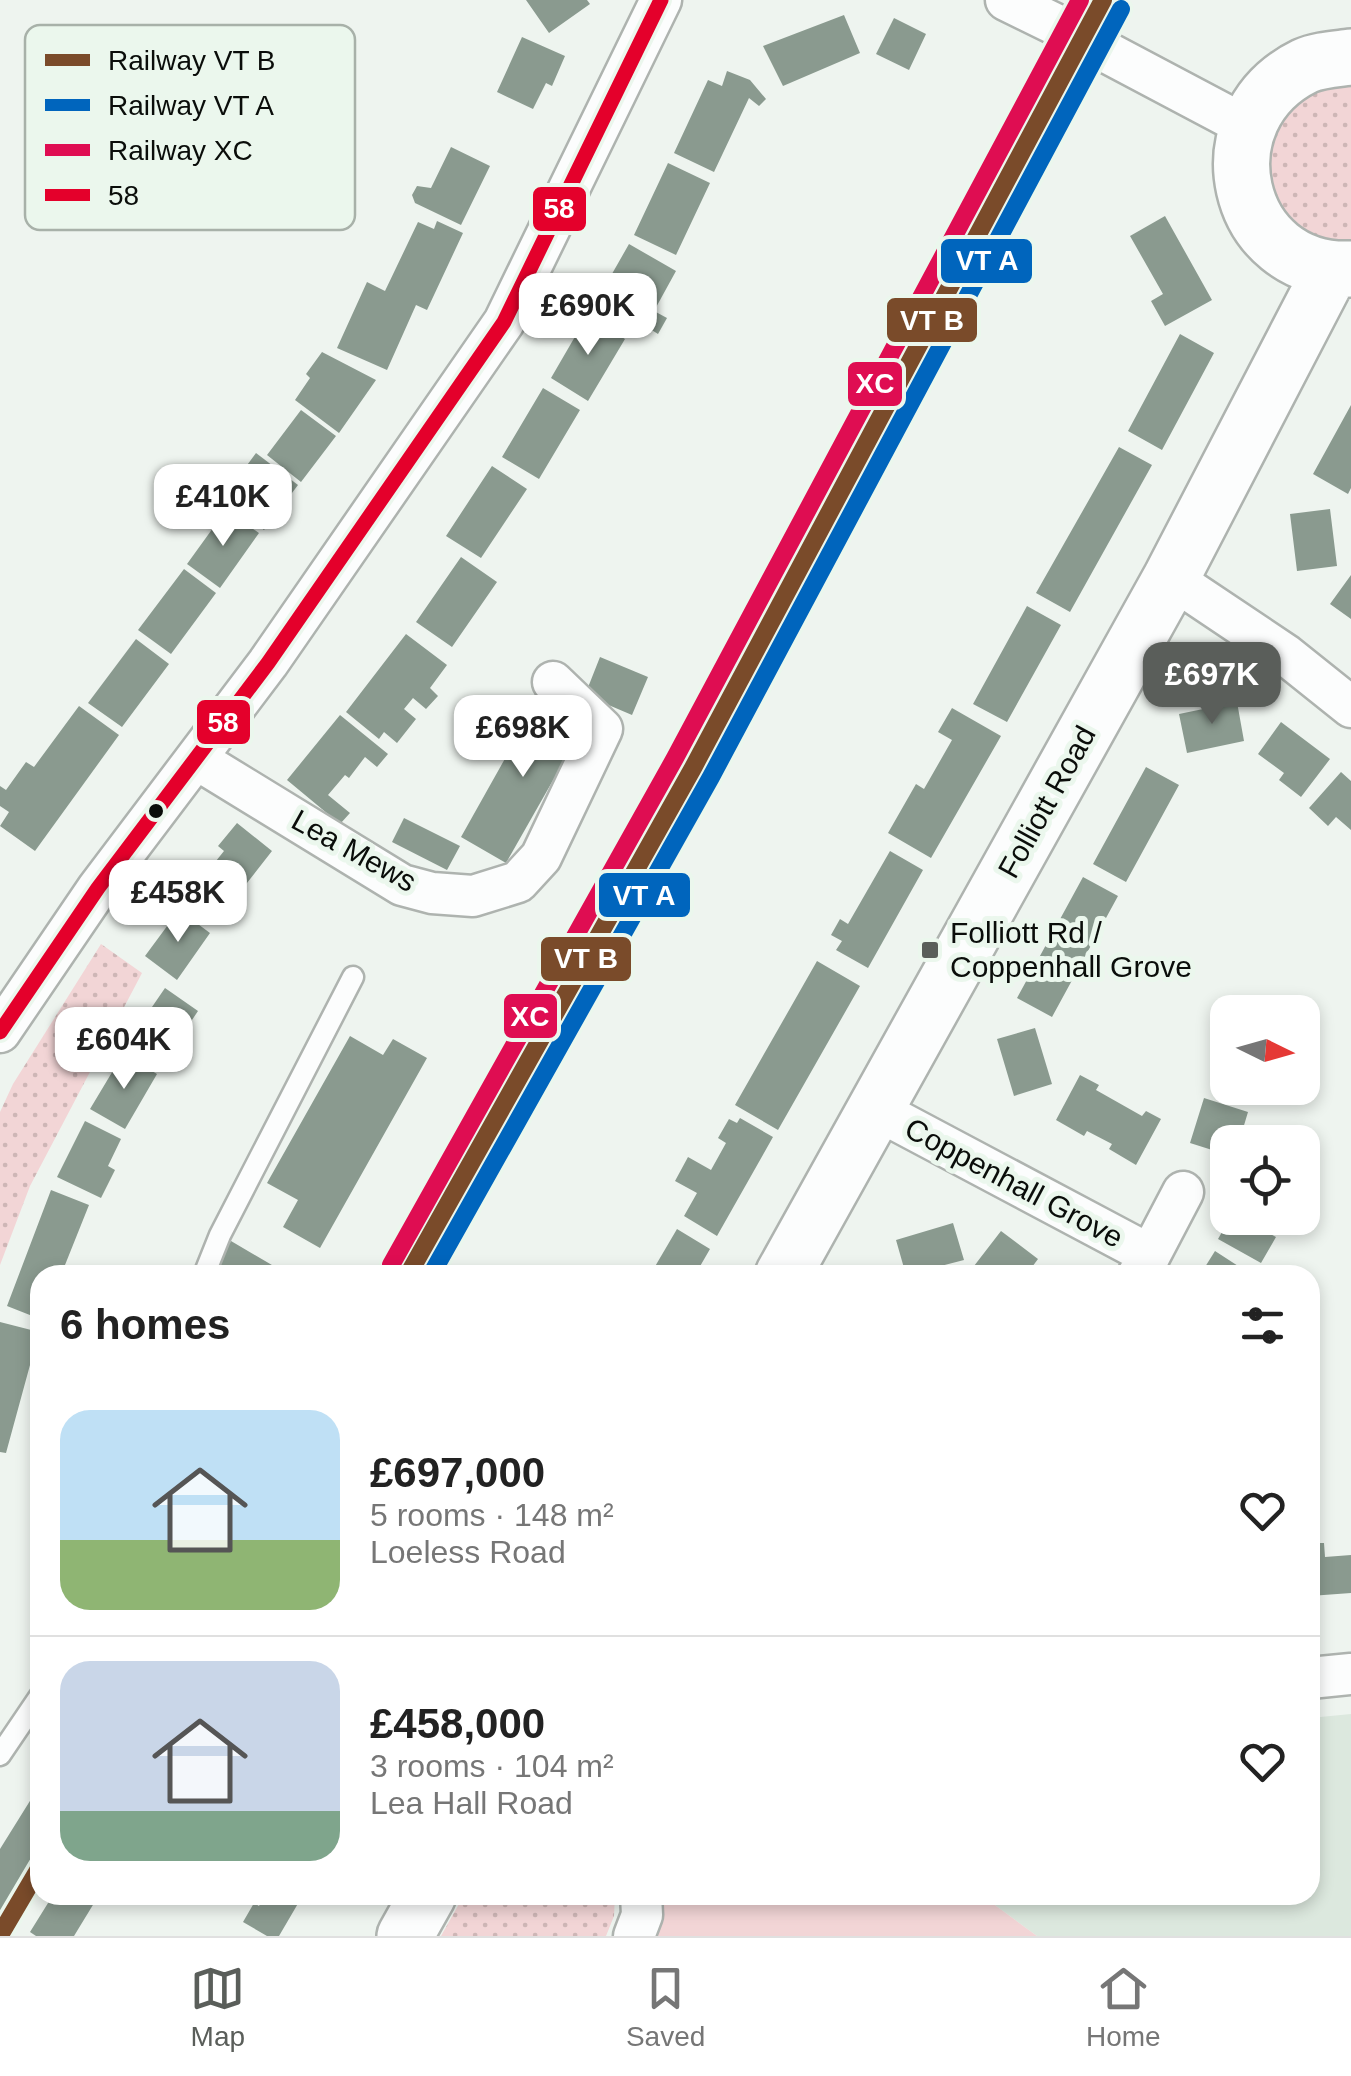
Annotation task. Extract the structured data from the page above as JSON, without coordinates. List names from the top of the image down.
{
  "streets": {
    "street": ["Folliott Road", "Lea Mews", "Coppenhall Grove"]
  },
  "crossings": [
    ["Folliott Road", "Coppenhall Grove"]
  ],
  "places": {
    "transit": ["Folliott Rd / Coppenhall Grove"]
  },
  "lines": ["rail line XC", "transit line 58"],
  "legend": [
    "Railway VT B",
    "Railway VT A",
    "Railway XC",
    "58"
  ],
  "north": "right",
  "page": {
    "price": [
      "£690K",
      "£410K",
      "£697K",
      "£698K",
      "£458K",
      "£604K"
    ],
    "heading": "6 homes",
    "list": [
      {
        "name": "£697,000",
        "note": "5 rooms · 148 m² · Loeless Road"
      },
      {
        "name": "£458,000",
        "note": "3 rooms · 104 m² · Lea Hall Road"
      }
    ],
    "tabs": ["Map", "Saved", "Home"]
  }
}
